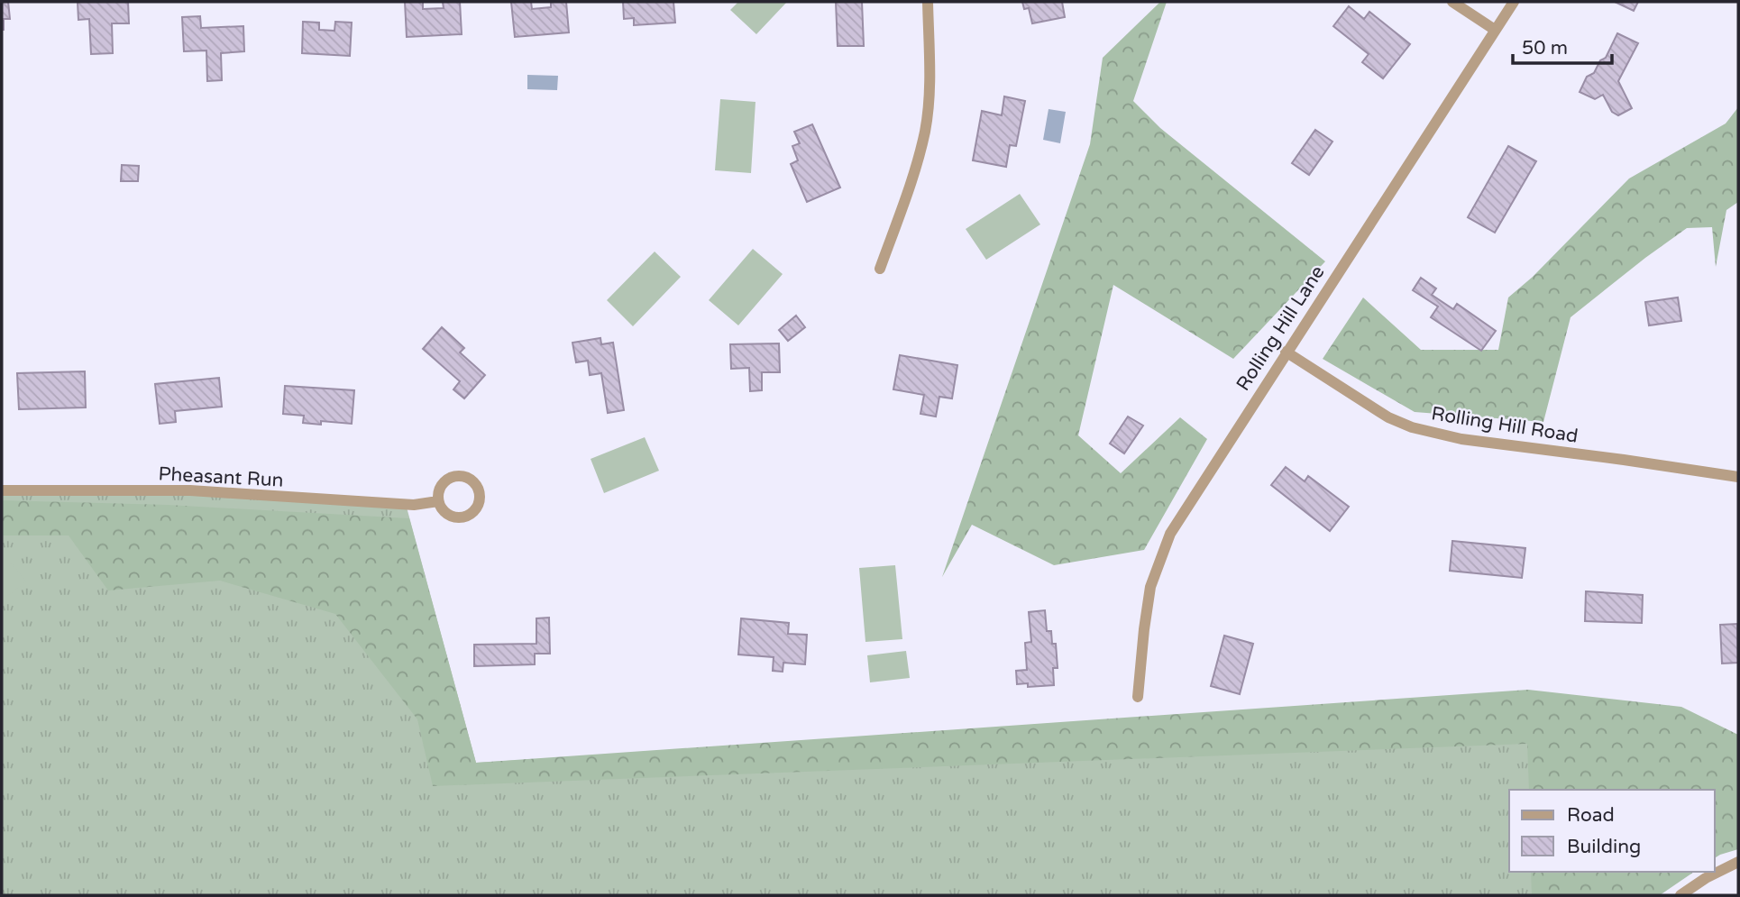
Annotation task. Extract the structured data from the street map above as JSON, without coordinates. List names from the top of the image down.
{
  "streets": {
    "street": ["Rolling Hill Lane", "Rolling Hill Road", "Pheasant Run"]
  },
  "crossings": [
    ["Rolling Hill Lane", "Rolling Hill Road"]
  ],
  "legend": ["Road", "Building"],
  "scale_bar": "50 m"
}
